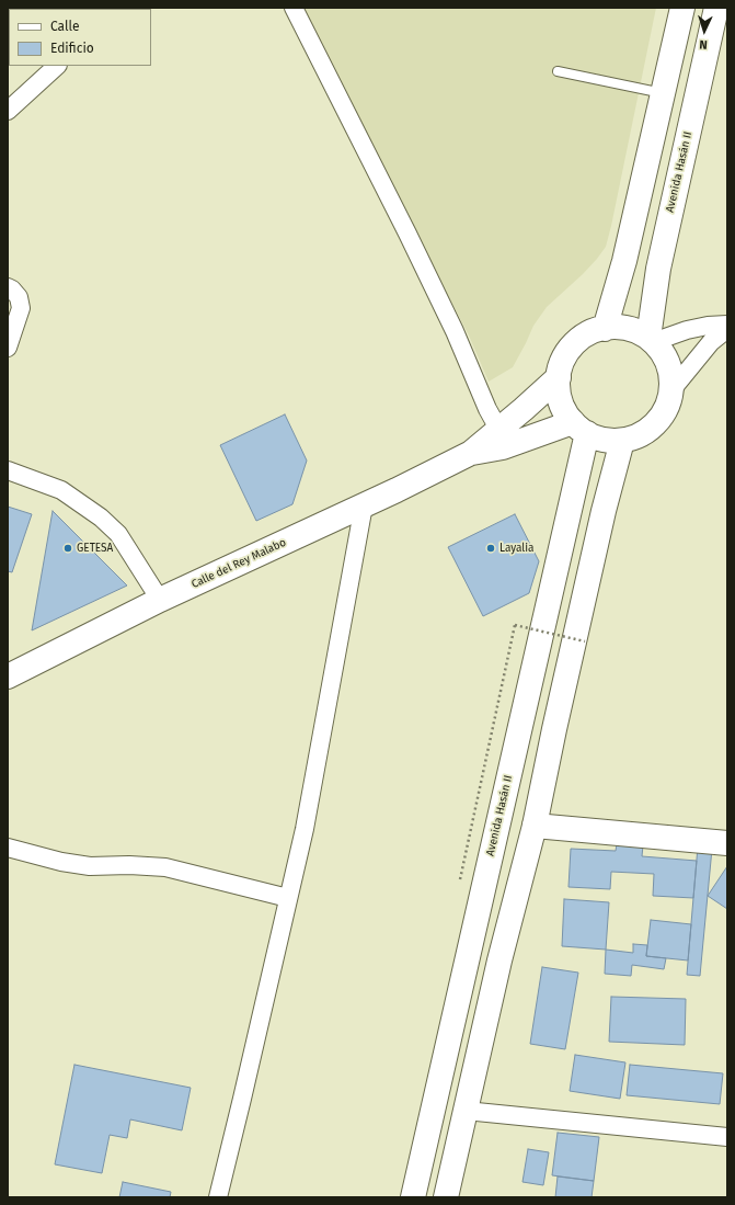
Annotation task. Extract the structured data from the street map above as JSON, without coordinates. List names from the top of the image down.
{
  "streets": {
    "main road": ["Avenida Hasán II", "Calle del Rey Malabo"]
  },
  "crossings": [
    ["Avenida Hasán II", "Calle del Rey Malabo"]
  ],
  "places": ["GETESA", "Layalia"],
  "legend": ["Calle", "Edificio"],
  "north": "bottom"
}
